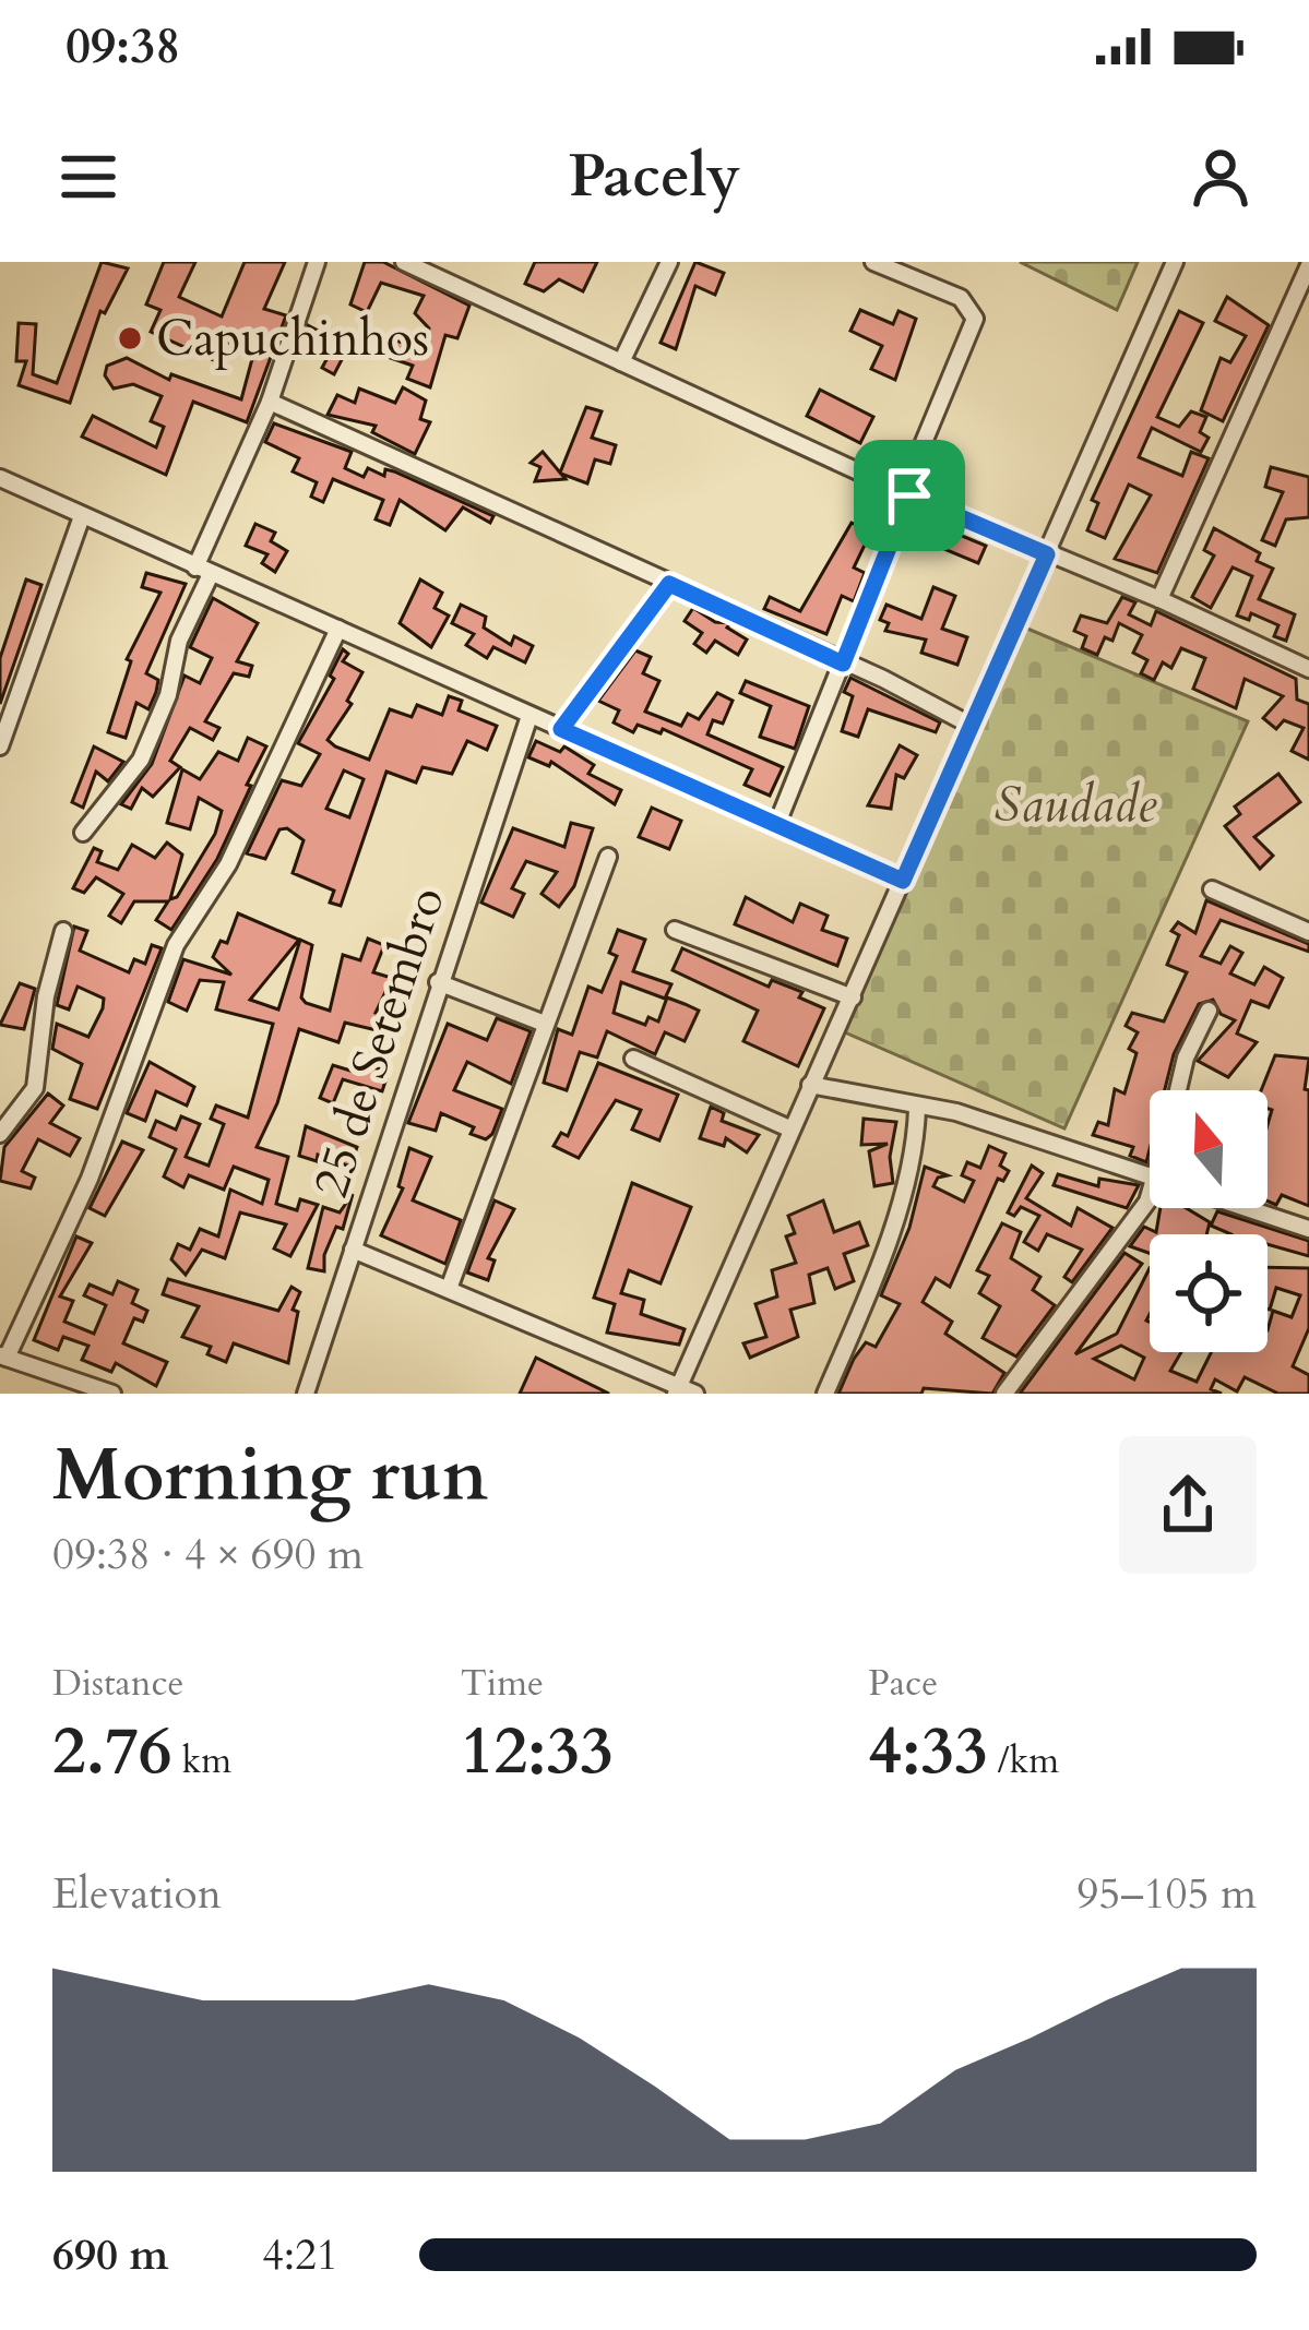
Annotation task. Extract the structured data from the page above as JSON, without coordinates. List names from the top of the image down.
{
  "streets": {
    "street": ["25 de Setembro"]
  },
  "parks": ["Saudade"],
  "places": ["Capuchinhos"],
  "north": "top",
  "page": {
    "status": "09:38",
    "header": "Pacely",
    "heading": ["Morning run", "09:38 · 4 × 690 m"],
    "stats": [
      ["Distance", "2.76 km"],
      ["Time", "12:33"],
      ["Pace", "4:33 /km"]
    ],
    "chart": ["Elevation", "95–105 m"],
    "list": [
      {
        "name": "690 m",
        "note": "4:21"
      }
    ]
  }
}
